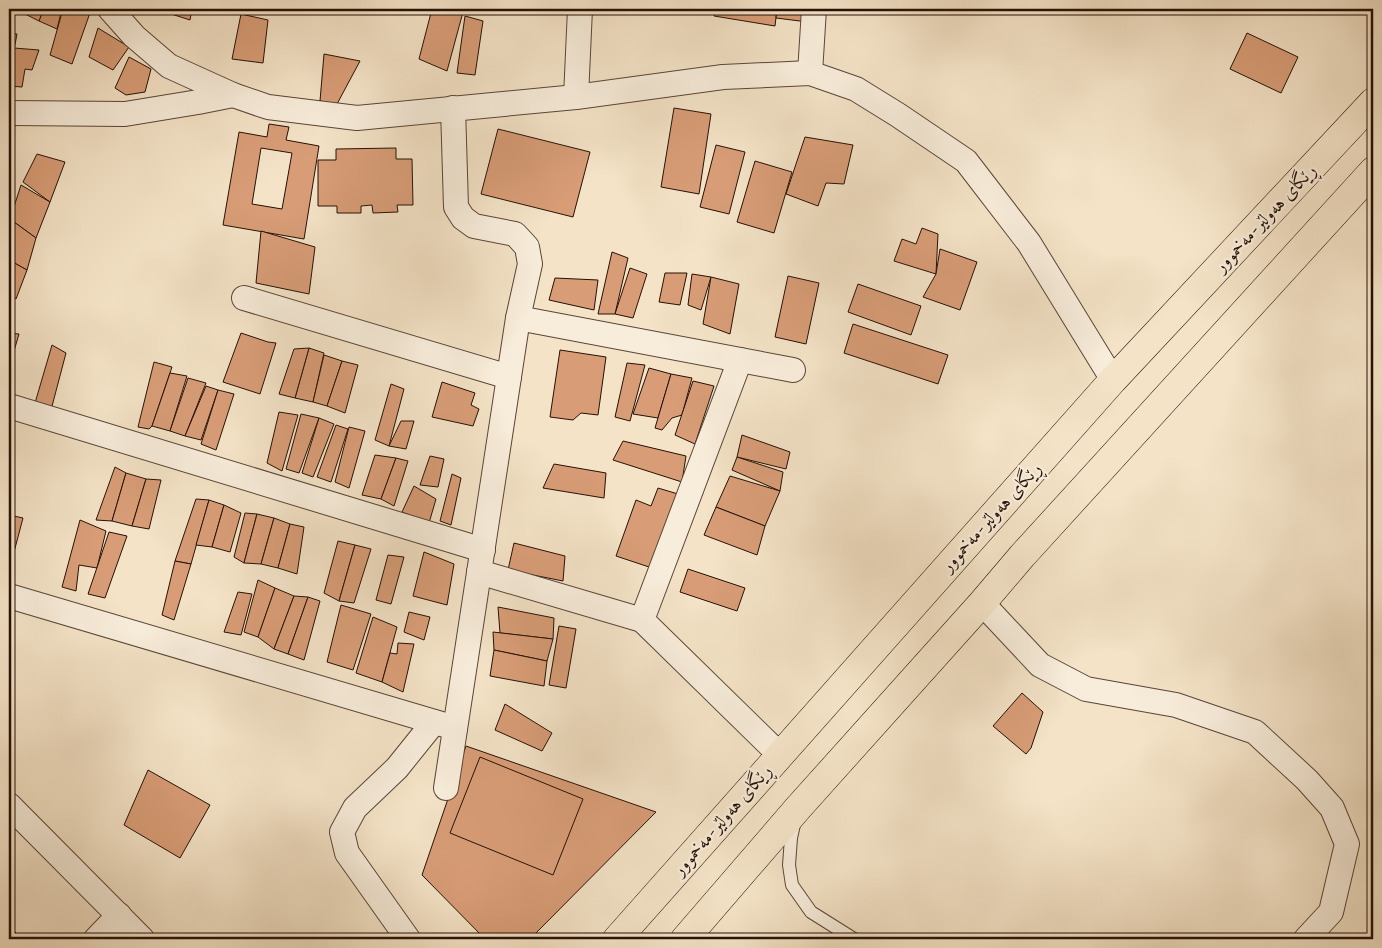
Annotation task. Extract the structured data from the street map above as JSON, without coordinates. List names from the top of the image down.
{
  "streets": {
    "highway": ["ڕێگای هەولێر-مەخموور"]
  }
}
